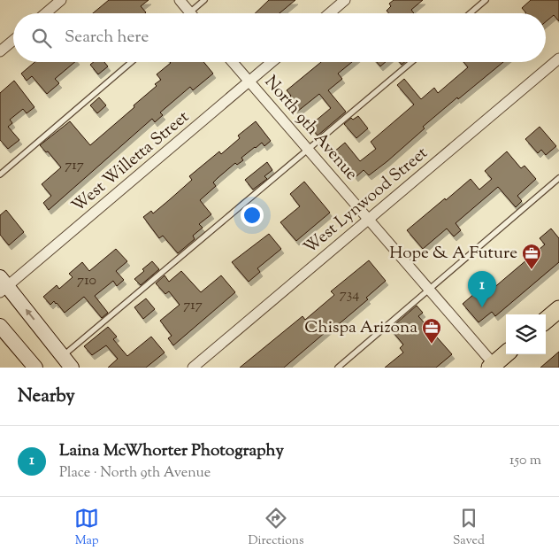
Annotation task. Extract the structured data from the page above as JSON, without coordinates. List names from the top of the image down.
{
  "streets": {
    "street": ["North 9th Avenue", "West Willetta Street", "West Lynwood Street"]
  },
  "crossings": [
    ["North 9th Avenue", "West Willetta Street"],
    ["North 9th Avenue", "West Lynwood Street"]
  ],
  "places": {
    "office": ["Hope & A Future", "Chispa Arizona"]
  },
  "house_numbers": [
    "717",
    "710",
    "734",
    "717"
  ],
  "page": {
    "search": "Search here",
    "pins": "1",
    "heading": "Nearby",
    "list": [
      {
        "mark": "1",
        "name": "Laina McWhorter Photography",
        "note": "Place · North 9th Avenue",
        "value": "150 m"
      }
    ],
    "nav": ["Map", "Directions", "Saved"]
  }
}
